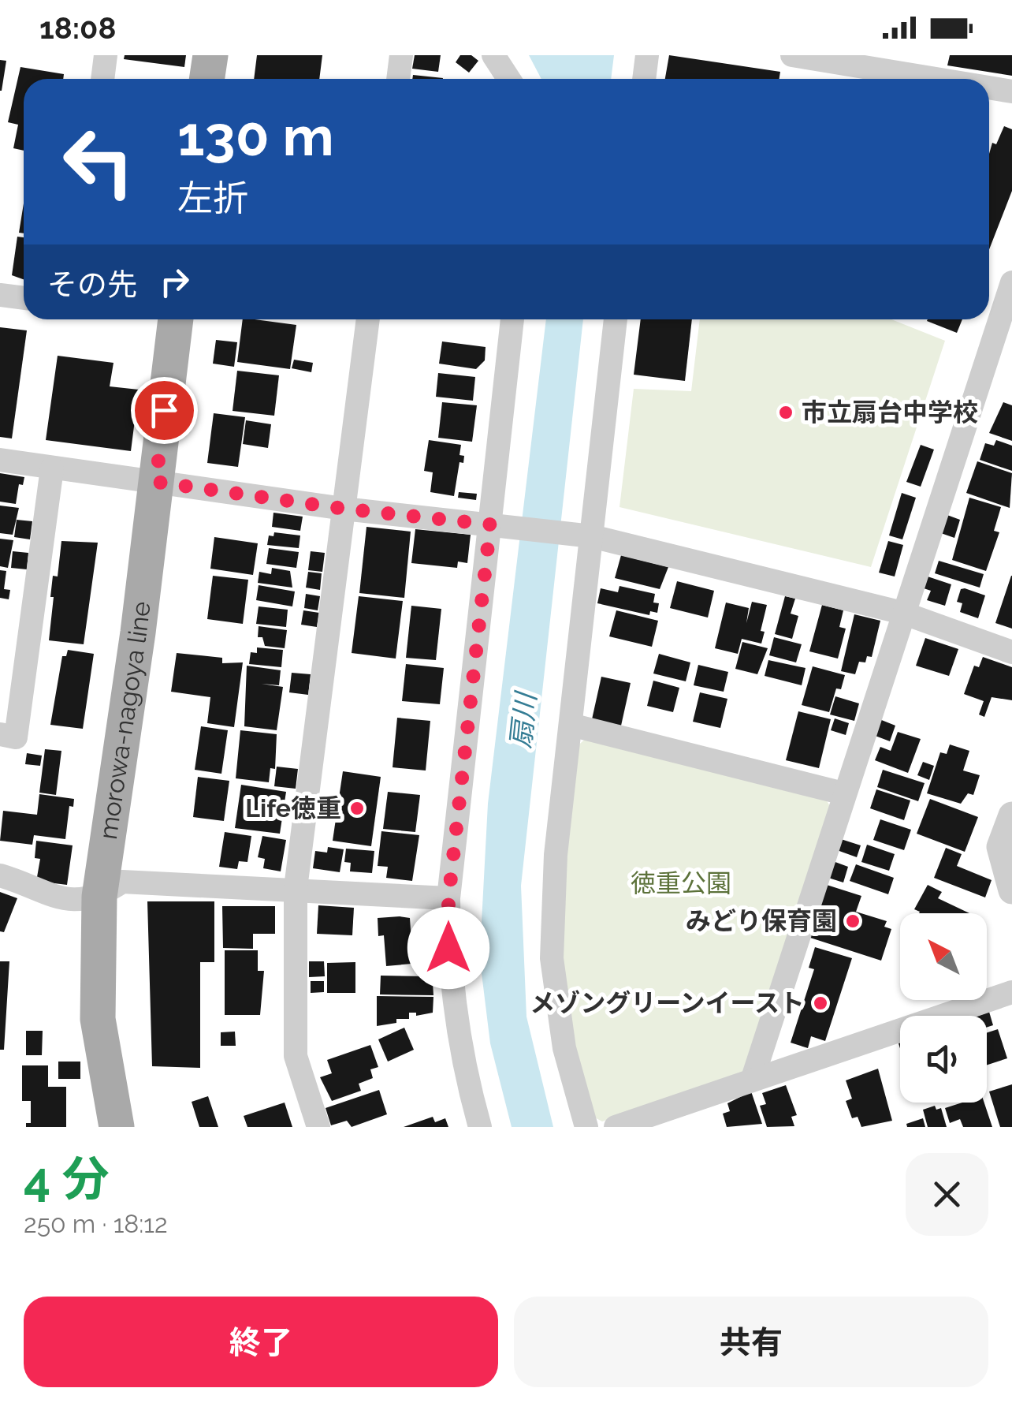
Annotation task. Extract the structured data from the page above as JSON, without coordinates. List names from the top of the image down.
{
  "streets": {
    "main road": ["morowa-nagoya line"]
  },
  "water": ["扇川"],
  "parks": ["徳重公園"],
  "places": [
    "市立扇台中学校",
    "Life徳重",
    "みどり保育園",
    "メゾングリーンイースト"
  ],
  "north": "top left",
  "page": {
    "status": "18:08",
    "turn": ["130 m", "左折"],
    "then": "その先",
    "heading": ["4 分", "250 m · 18:12"],
    "buttons": ["終了", "共有"]
  }
}
